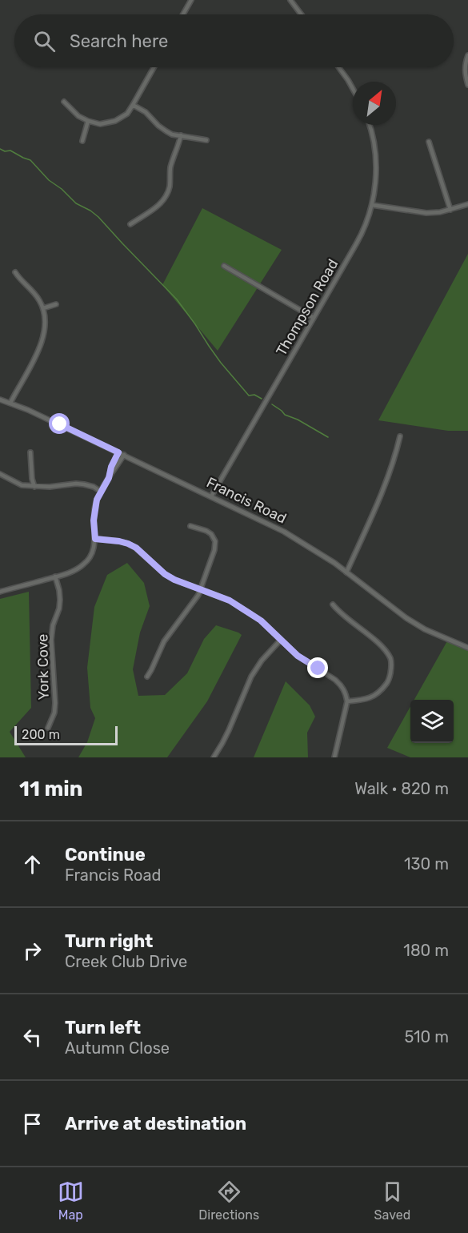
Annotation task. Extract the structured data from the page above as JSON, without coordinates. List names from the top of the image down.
{
  "streets": {
    "street": ["Thompson Road", "Francis Road", "York Cove"]
  },
  "crossings": [
    ["Thompson Road", "Francis Road"]
  ],
  "scale_bar": "200 m",
  "north": "top right",
  "page": {
    "search": "Search here",
    "scale": "200 m",
    "heading": ["11 min", "Walk · 820 m"],
    "list": [
      ["Continue", "Francis Road", "130 m"],
      ["Turn right", "Creek Club Drive", "180 m"],
      ["Turn left", "Autumn Close", "510 m"],
      "Arrive at destination"
    ],
    "nav": ["Map", "Directions", "Saved"]
  }
}
